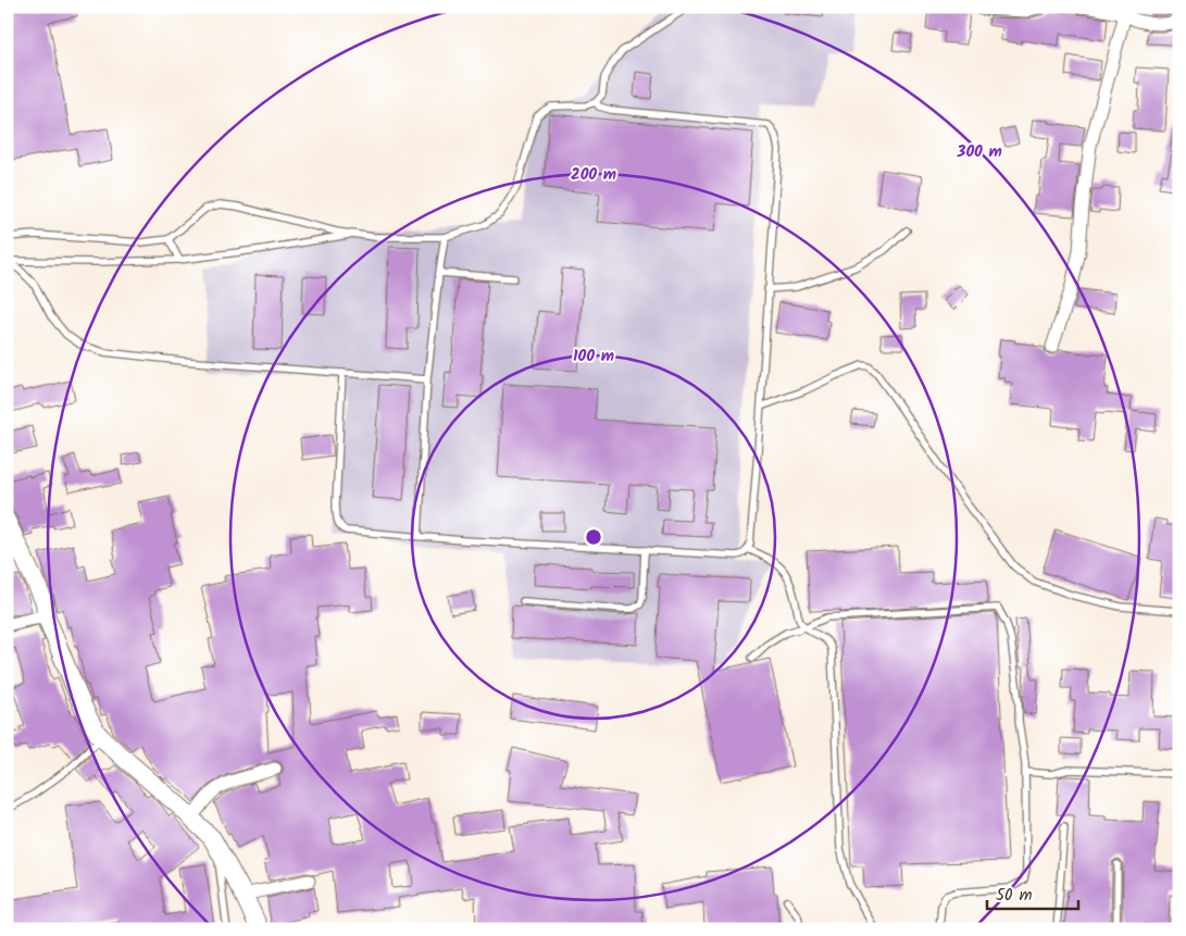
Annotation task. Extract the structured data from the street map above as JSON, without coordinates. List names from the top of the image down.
{
  "scale_bar": "50 m",
  "rings": ["300 m", "200 m", "100 m"]
}
